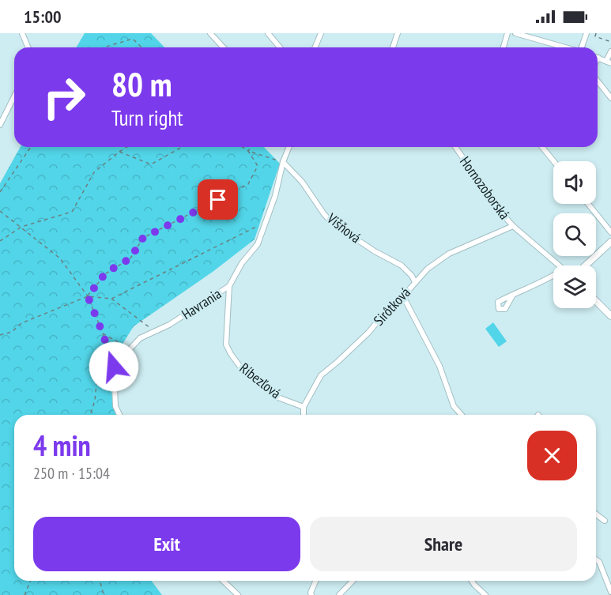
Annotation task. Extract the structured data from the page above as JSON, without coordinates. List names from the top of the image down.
{
  "streets": {
    "street": [
      "Hornozoborská",
      "Višňová",
      "Havrania",
      "Sirôtková",
      "Ríbezľová"
    ]
  },
  "crossings": [
    ["Hornozoborská", "Sirôtková"],
    ["Višňová", "Havrania"],
    ["Višňová", "Sirôtková"],
    ["Havrania", "Ríbezľová"],
    ["Sirôtková", "Ríbezľová"]
  ],
  "page": {
    "status": "15:00",
    "turn": ["80 m", "Turn right"],
    "heading": ["4 min", "250 m · 15:04"],
    "buttons": ["Exit", "Share"]
  }
}
